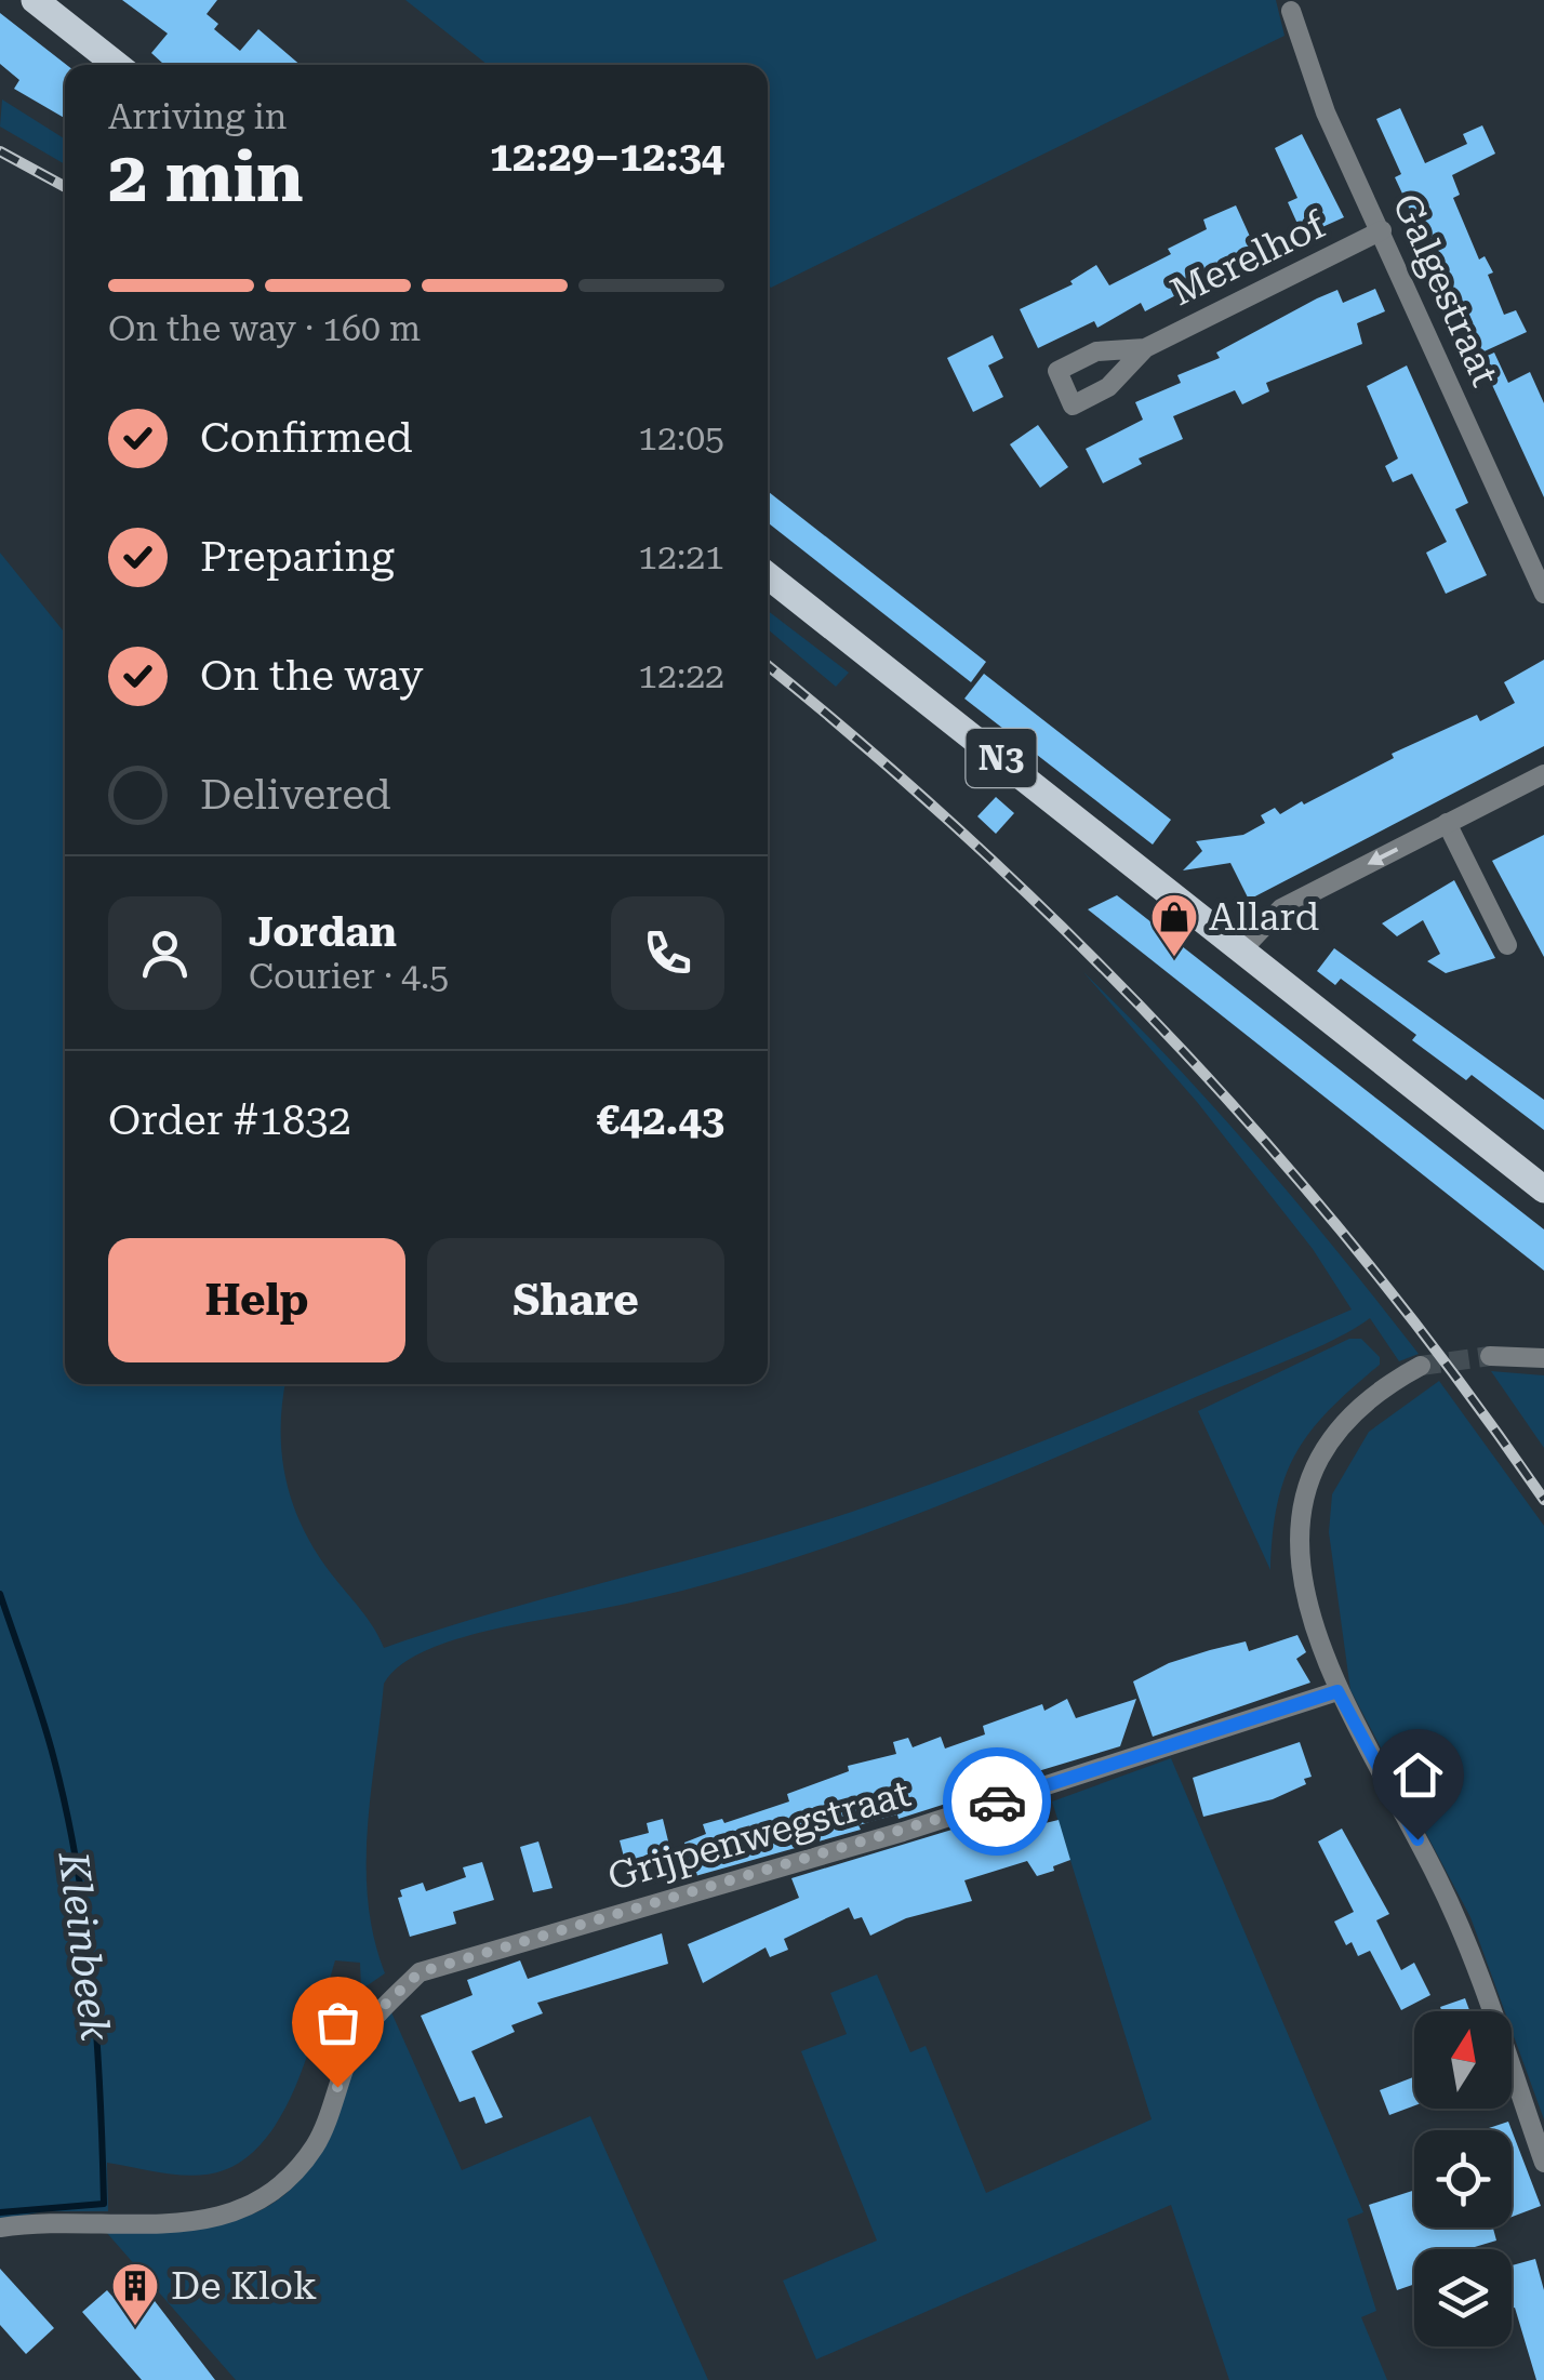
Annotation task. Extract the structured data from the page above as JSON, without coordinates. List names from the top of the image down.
{
  "streets": {
    "main road": ["N3"],
    "street": ["Merelhof", "Galgestraat", "Grijpenwegstraat"]
  },
  "crossings": [
    ["Merelhof", "Galgestraat"]
  ],
  "water": ["Kleinbeek"],
  "places": {
    "shop": ["Allard"],
    "building": ["De Klok"]
  },
  "north": "top",
  "page": {
    "heading": ["2 min", "Arriving in", "12:29–12:34"],
    "panel": [
      "Jordan",
      "Courier · 4.5",
      "Order #1832",
      "€42.43"
    ],
    "bar": "On the way · 160 m",
    "list": [
      ["Confirmed", "12:05"],
      ["Preparing", "12:21"],
      ["On the way", "12:22"],
      "Delivered"
    ],
    "buttons": ["Help", "Share"]
  }
}
